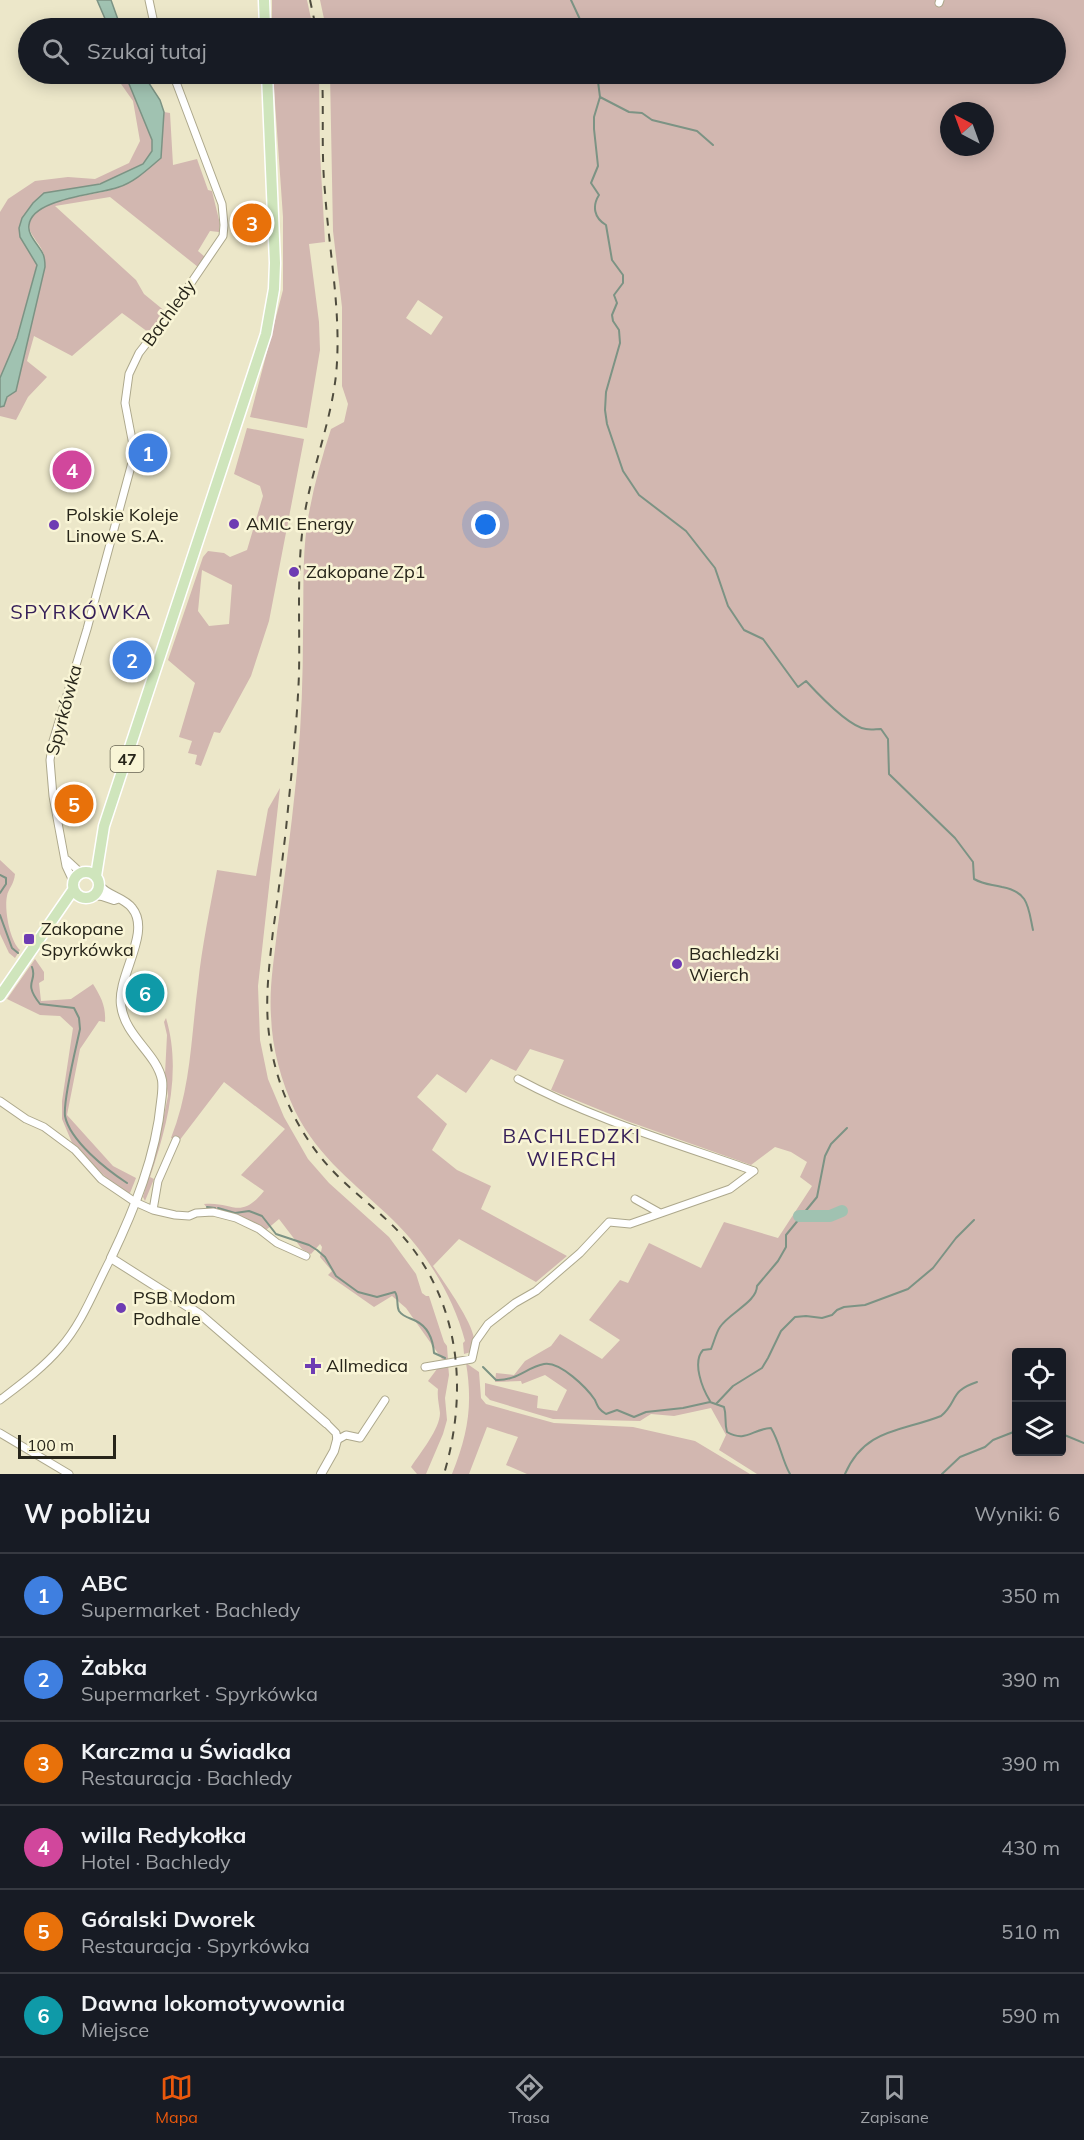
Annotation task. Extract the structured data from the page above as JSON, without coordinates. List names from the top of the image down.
{
  "streets": {
    "main road": ["47"],
    "street": ["Bachledy", "Spyrkówka"]
  },
  "crossings": [
    ["Bachledy", "Spyrkówka"],
    ["Spyrkówka", "47"]
  ],
  "districts": ["SPYRKÓWKA", "BACHLEDZKI WIERCH"],
  "places": {
    "other": [
      "AMIC Energy",
      "Polskie Koleje Linowe S.A.",
      "Zakopane Zp1",
      "Bachledzki Wierch",
      "PSB Modom Podhale"
    ],
    "transit": ["Zakopane Spyrkówka"],
    "health": ["Allmedica"]
  },
  "scale_bar": "100 m",
  "north": "top left",
  "page": {
    "search": "Szukaj tutaj",
    "pins": [
      "3",
      "1",
      "4",
      "2",
      "5",
      "6"
    ],
    "scale": "100 m",
    "heading": ["W pobliżu", "Wyniki: 6"],
    "list": [
      {
        "mark": "1",
        "name": "ABC",
        "note": "Supermarket · Bachledy",
        "value": "350 m"
      },
      {
        "mark": "2",
        "name": "Żabka",
        "note": "Supermarket · Spyrkówka",
        "value": "390 m"
      },
      {
        "mark": "3",
        "name": "Karczma u Świadka",
        "note": "Restauracja · Bachledy",
        "value": "390 m"
      },
      {
        "mark": "4",
        "name": "willa Redykołka",
        "note": "Hotel · Bachledy",
        "value": "430 m"
      },
      {
        "mark": "5",
        "name": "Góralski Dworek",
        "note": "Restauracja · Spyrkówka",
        "value": "510 m"
      },
      {
        "mark": "6",
        "name": "Dawna lokomotywownia",
        "note": "Miejsce",
        "value": "590 m"
      }
    ],
    "nav": ["Mapa", "Trasa", "Zapisane"]
  }
}
